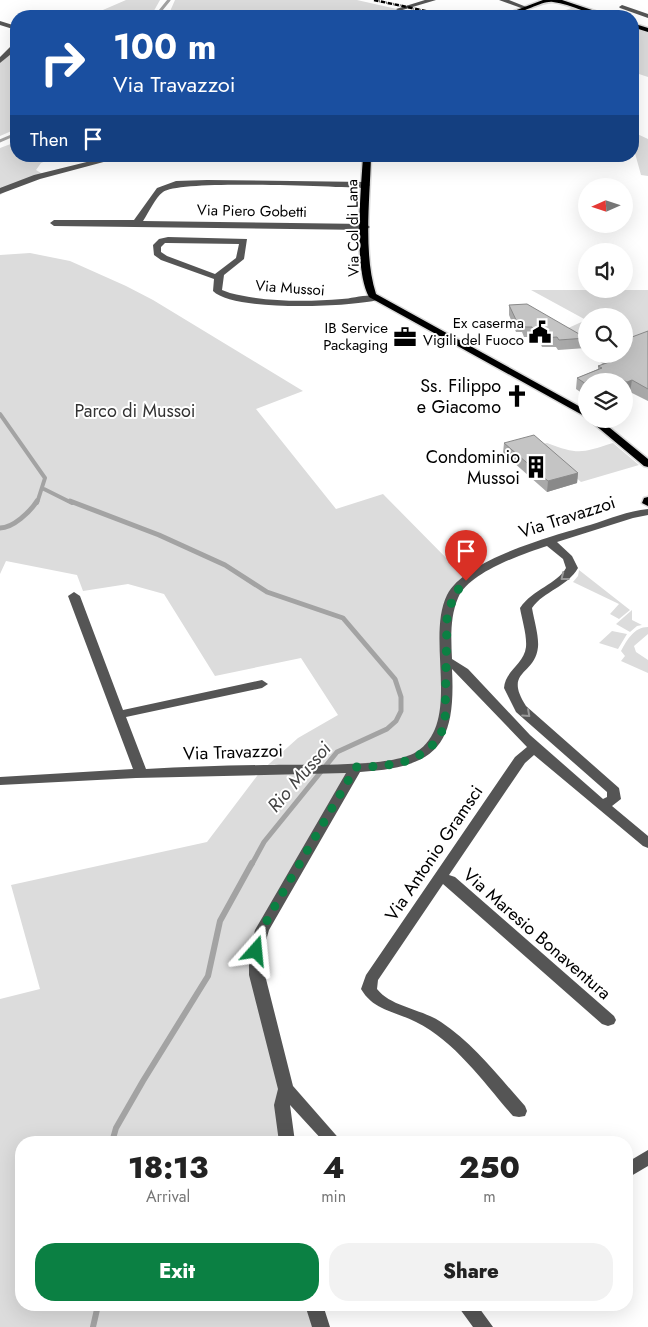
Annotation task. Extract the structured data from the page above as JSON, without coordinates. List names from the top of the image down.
{
  "streets": {
    "main road": ["Via Col di Lana"],
    "street": [
      "Via Piero Gobetti",
      "Via Mussoi",
      "Via Travazzoi",
      "Via Antonio Gramsci",
      "Via Maresio Bonaventura"
    ]
  },
  "crossings": [
    ["Via Piero Gobetti", "Via Col di Lana"],
    ["Via Col di Lana", "Via Mussoi"],
    ["Via Antonio Gramsci", "Via Maresio Bonaventura"]
  ],
  "water": ["Rio Mussoi"],
  "parks": ["Parco di Mussoi"],
  "places": {
    "public building": ["Ex caserma Vigili del Fuoco"],
    "office": ["IB Service Packaging"],
    "church": ["Ss. Filippo e Giacomo"],
    "building": ["Condominio Mussoi"]
  },
  "north": "left",
  "page": {
    "turn": ["100 m", "Via Travazzoi"],
    "then": "Then",
    "eta": [
      "18:13",
      "Arrival",
      "4",
      "min",
      "250",
      "m"
    ],
    "buttons": ["Exit", "Share"]
  }
}
